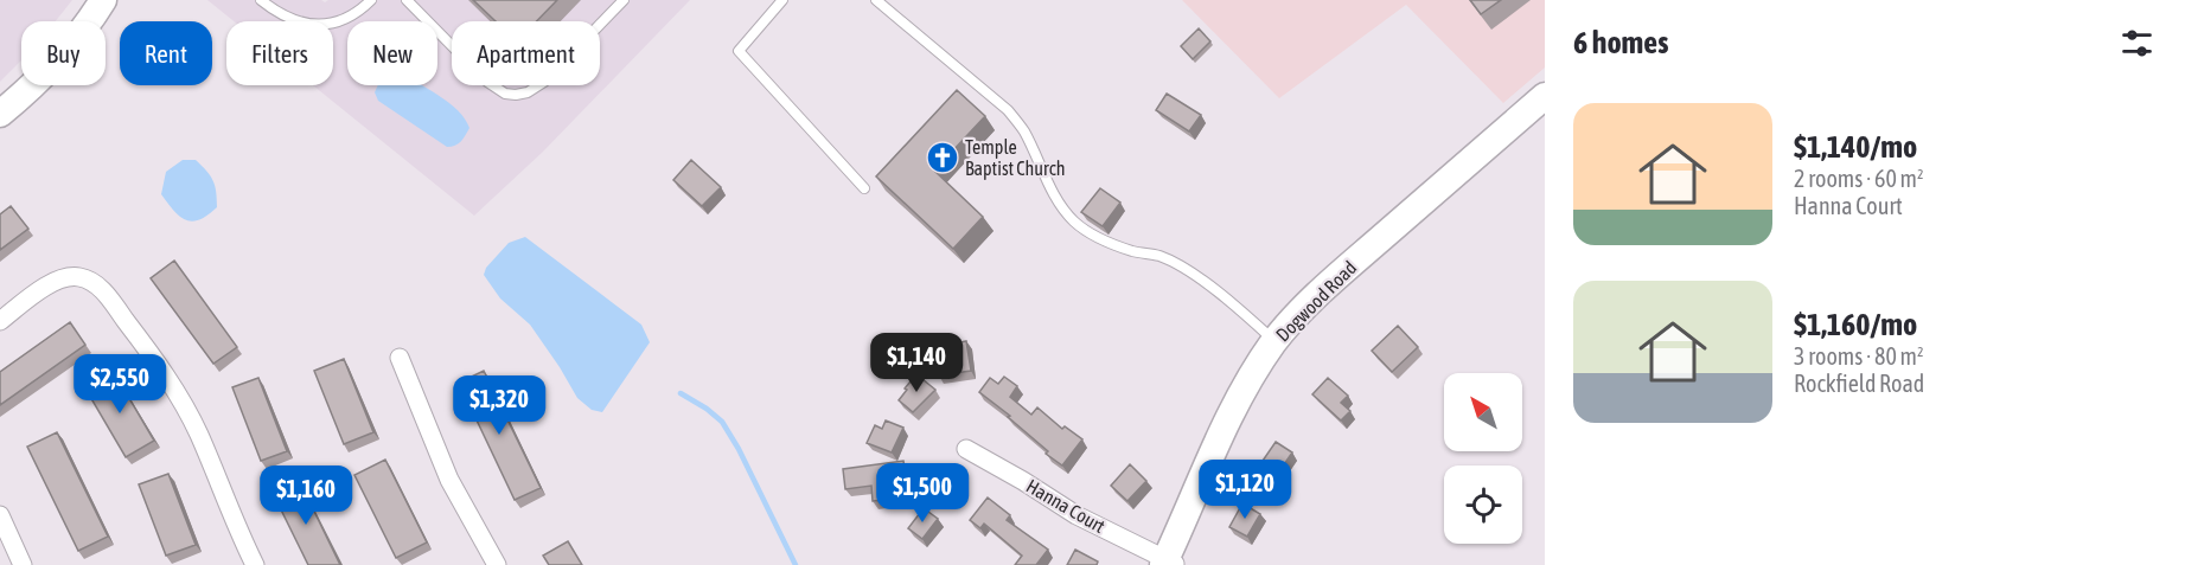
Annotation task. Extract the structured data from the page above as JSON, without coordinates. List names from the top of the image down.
{
  "streets": {
    "main road": ["Dogwood Road"],
    "street": ["Hanna Court"]
  },
  "crossings": [
    ["Dogwood Road", "Hanna Court"]
  ],
  "places": {
    "church": ["Temple Baptist Church"]
  },
  "north": "top left",
  "page": {
    "heading": "6 homes",
    "chip": [
      "Buy",
      "Rent",
      "Filters",
      "New",
      "Apartment"
    ],
    "list": [
      {
        "name": "$1,140/mo",
        "note": "2 rooms · 60 m² · Hanna Court"
      },
      {
        "name": "$1,160/mo",
        "note": "3 rooms · 80 m² · Rockfield Road"
      }
    ],
    "price": [
      "$1,140",
      "$2,550",
      "$1,320",
      "$1,120",
      "$1,500",
      "$1,160"
    ]
  }
}
